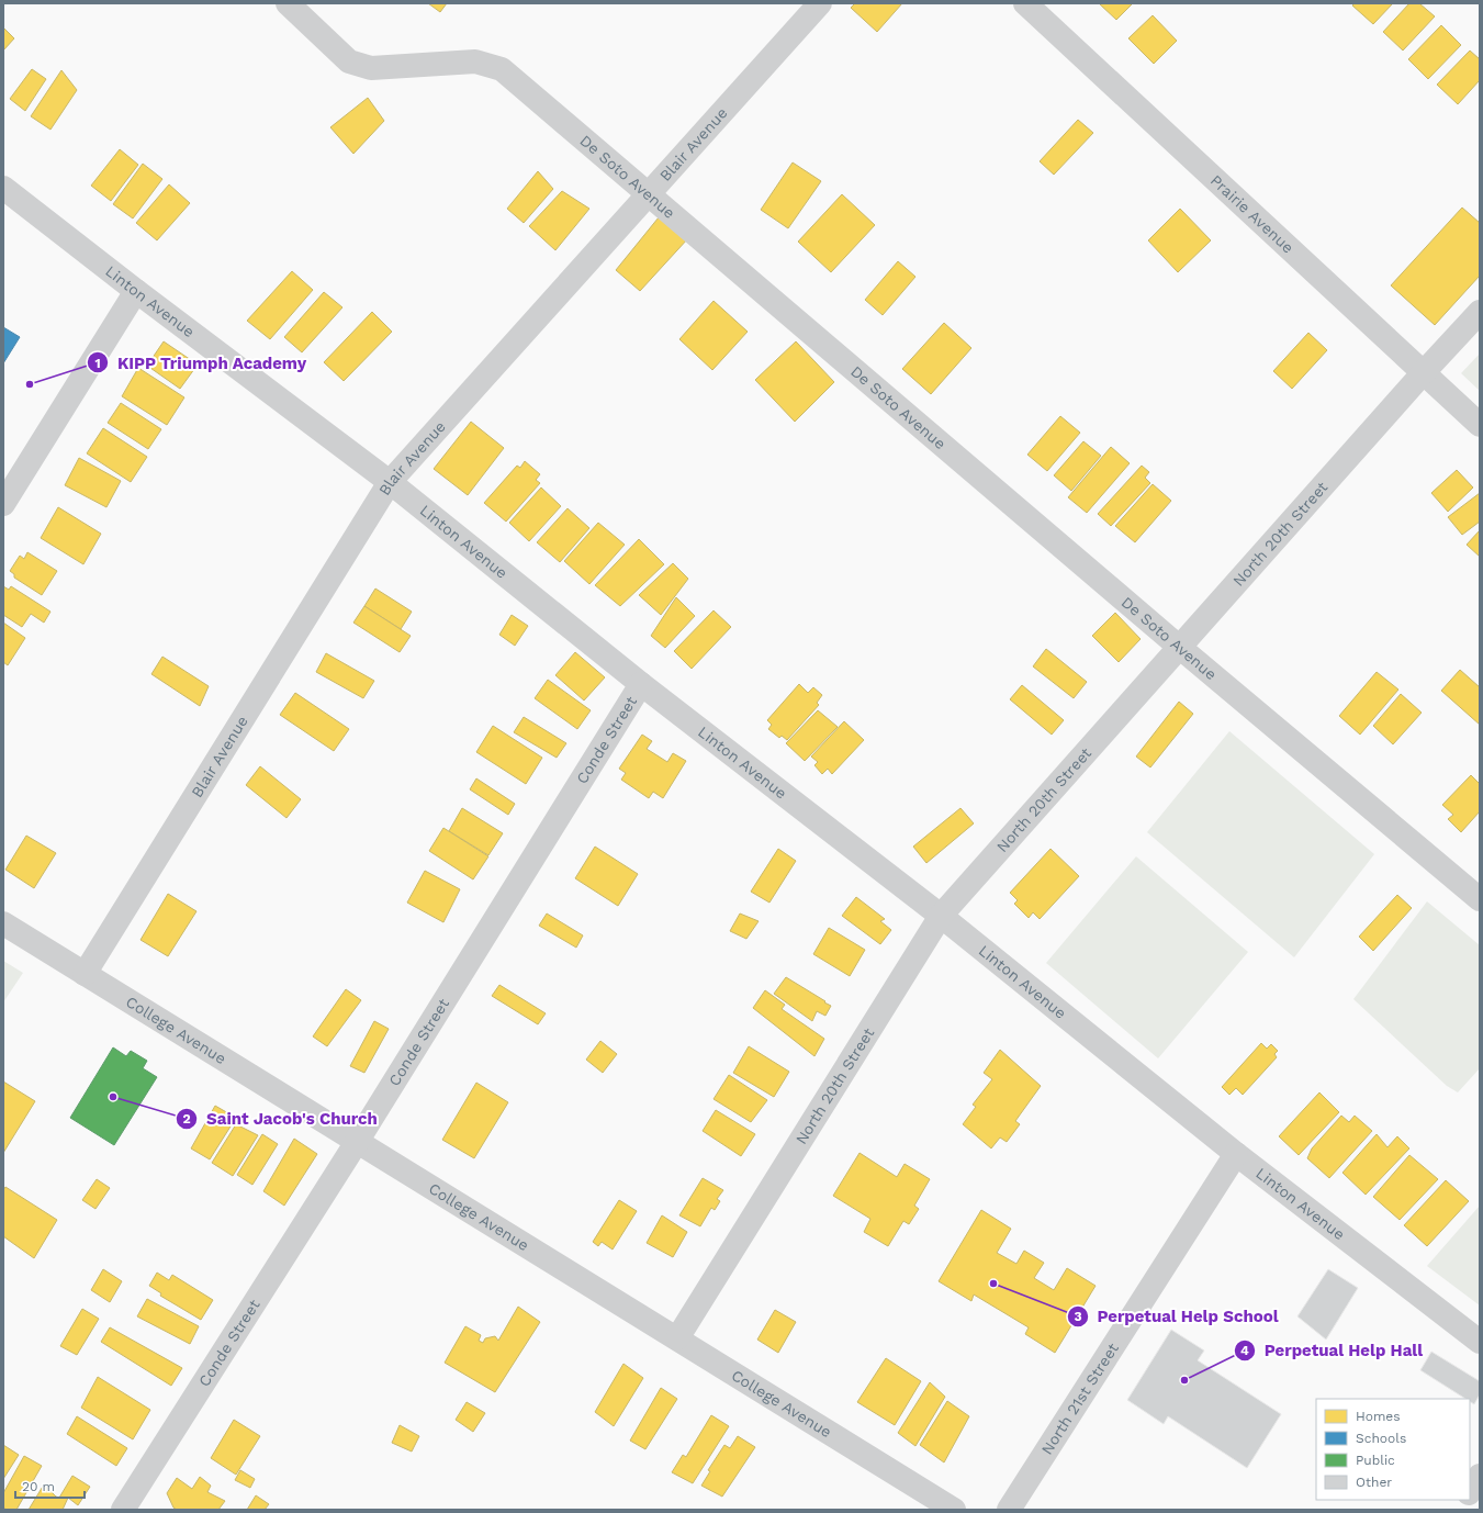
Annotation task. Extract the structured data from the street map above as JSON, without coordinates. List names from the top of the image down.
{
  "streets": {
    "street": [
      "Blair Avenue",
      "De Soto Avenue",
      "Prairie Avenue",
      "Linton Avenue",
      "North 20th Street",
      "Conde Street",
      "College Avenue",
      "North 21st Street"
    ]
  },
  "crossings": [
    ["Blair Avenue", "De Soto Avenue"],
    ["Blair Avenue", "Linton Avenue"],
    ["Blair Avenue", "College Avenue"],
    ["De Soto Avenue", "North 20th Street"],
    ["Prairie Avenue", "North 20th Street"],
    ["Linton Avenue", "North 20th Street"],
    ["Linton Avenue", "Conde Street"],
    ["Linton Avenue", "North 21st Street"],
    ["North 20th Street", "College Avenue"],
    ["Conde Street", "College Avenue"]
  ],
  "places": [
    "KIPP Triumph Academy",
    "Saint Jacob's Church",
    "Perpetual Help School",
    "Perpetual Help Hall"
  ],
  "legend": [
    "Homes",
    "Schools",
    "Public",
    "Other"
  ],
  "scale_bar": "20 m"
}
